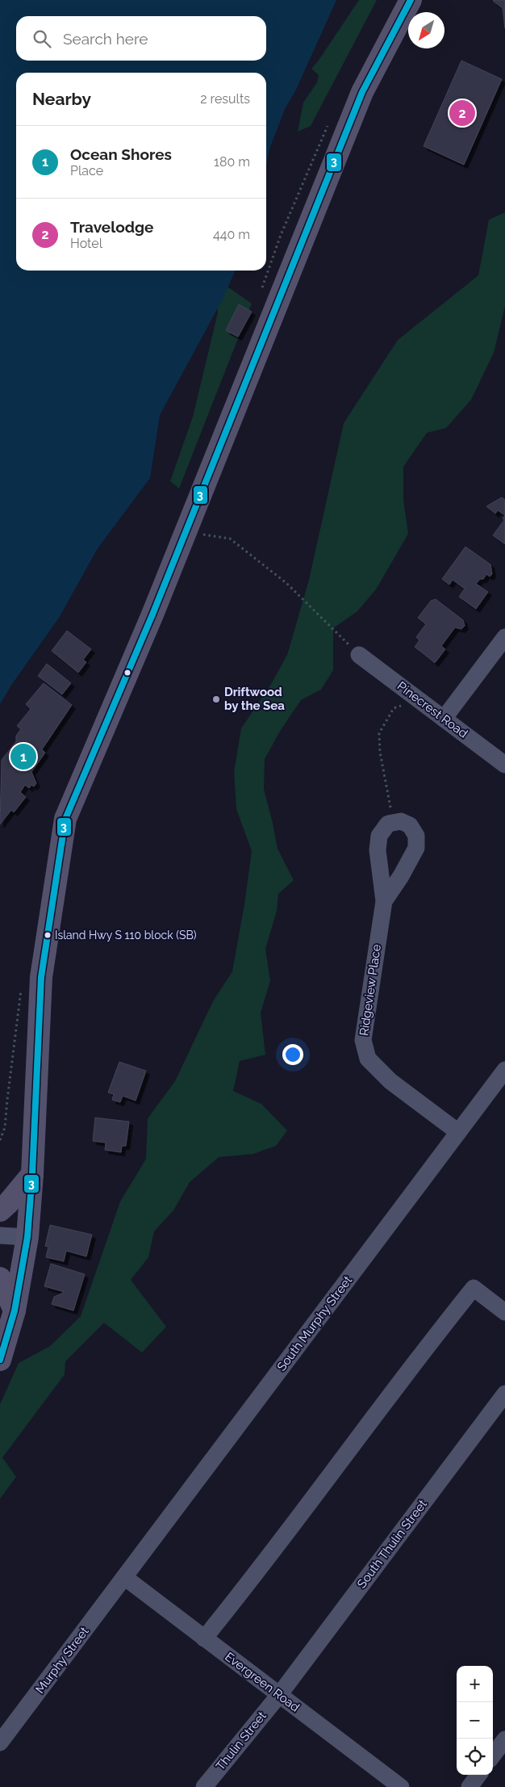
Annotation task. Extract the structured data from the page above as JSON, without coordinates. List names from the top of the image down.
{
  "streets": {
    "street": [
      "Pinecrest Road",
      "Ridgeview Place",
      "South Murphy Street",
      "South Thulin Street",
      "Murphy Street",
      "Evergreen Road",
      "Thulin Street"
    ]
  },
  "crossings": [
    ["Ridgeview Place", "South Murphy Street"],
    ["South Murphy Street", "Murphy Street"],
    ["South Murphy Street", "Evergreen Road"],
    ["South Thulin Street", "Evergreen Road"],
    ["South Thulin Street", "Thulin Street"],
    ["Murphy Street", "Evergreen Road"],
    ["Evergreen Road", "Thulin Street"]
  ],
  "places": ["Driftwood by the Sea", "Island Hwy S 110 block (SB)"],
  "lines": ["transit line 3"],
  "north": "bottom left",
  "page": {
    "search": "Search here",
    "heading": ["Nearby", "2 results"],
    "pins": ["2", "1"],
    "list": [
      {
        "mark": "1",
        "name": "Ocean Shores",
        "note": "Place",
        "value": "180 m"
      },
      {
        "mark": "2",
        "name": "Travelodge",
        "note": "Hotel",
        "value": "440 m"
      }
    ],
    "map_buttons": ["+", "−"]
  }
}
